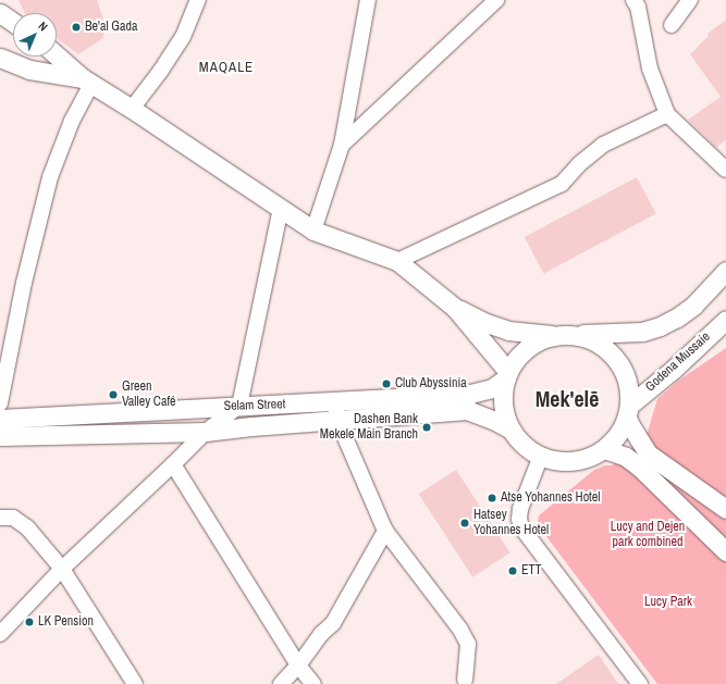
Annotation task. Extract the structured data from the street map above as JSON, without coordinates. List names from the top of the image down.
{
  "streets": {
    "street": ["Godena Mussaie", "Selam Street"]
  },
  "crossings": [
    ["Godena Mussaie", "Selam Street"]
  ],
  "districts": ["MAQALE", "Mek'elē"],
  "parks": ["Lucy and Dejen park combined", "Lucy Park"],
  "places": [
    "Be'al Gada",
    "Club Abyssinia",
    "Green Valley Café",
    "Dashen Bank Mekele Main Branch",
    "Atse Yohannes Hotel",
    "Hatsey Yohannes Hotel",
    "ETT",
    "LK Pension"
  ],
  "north": "top right"
}
